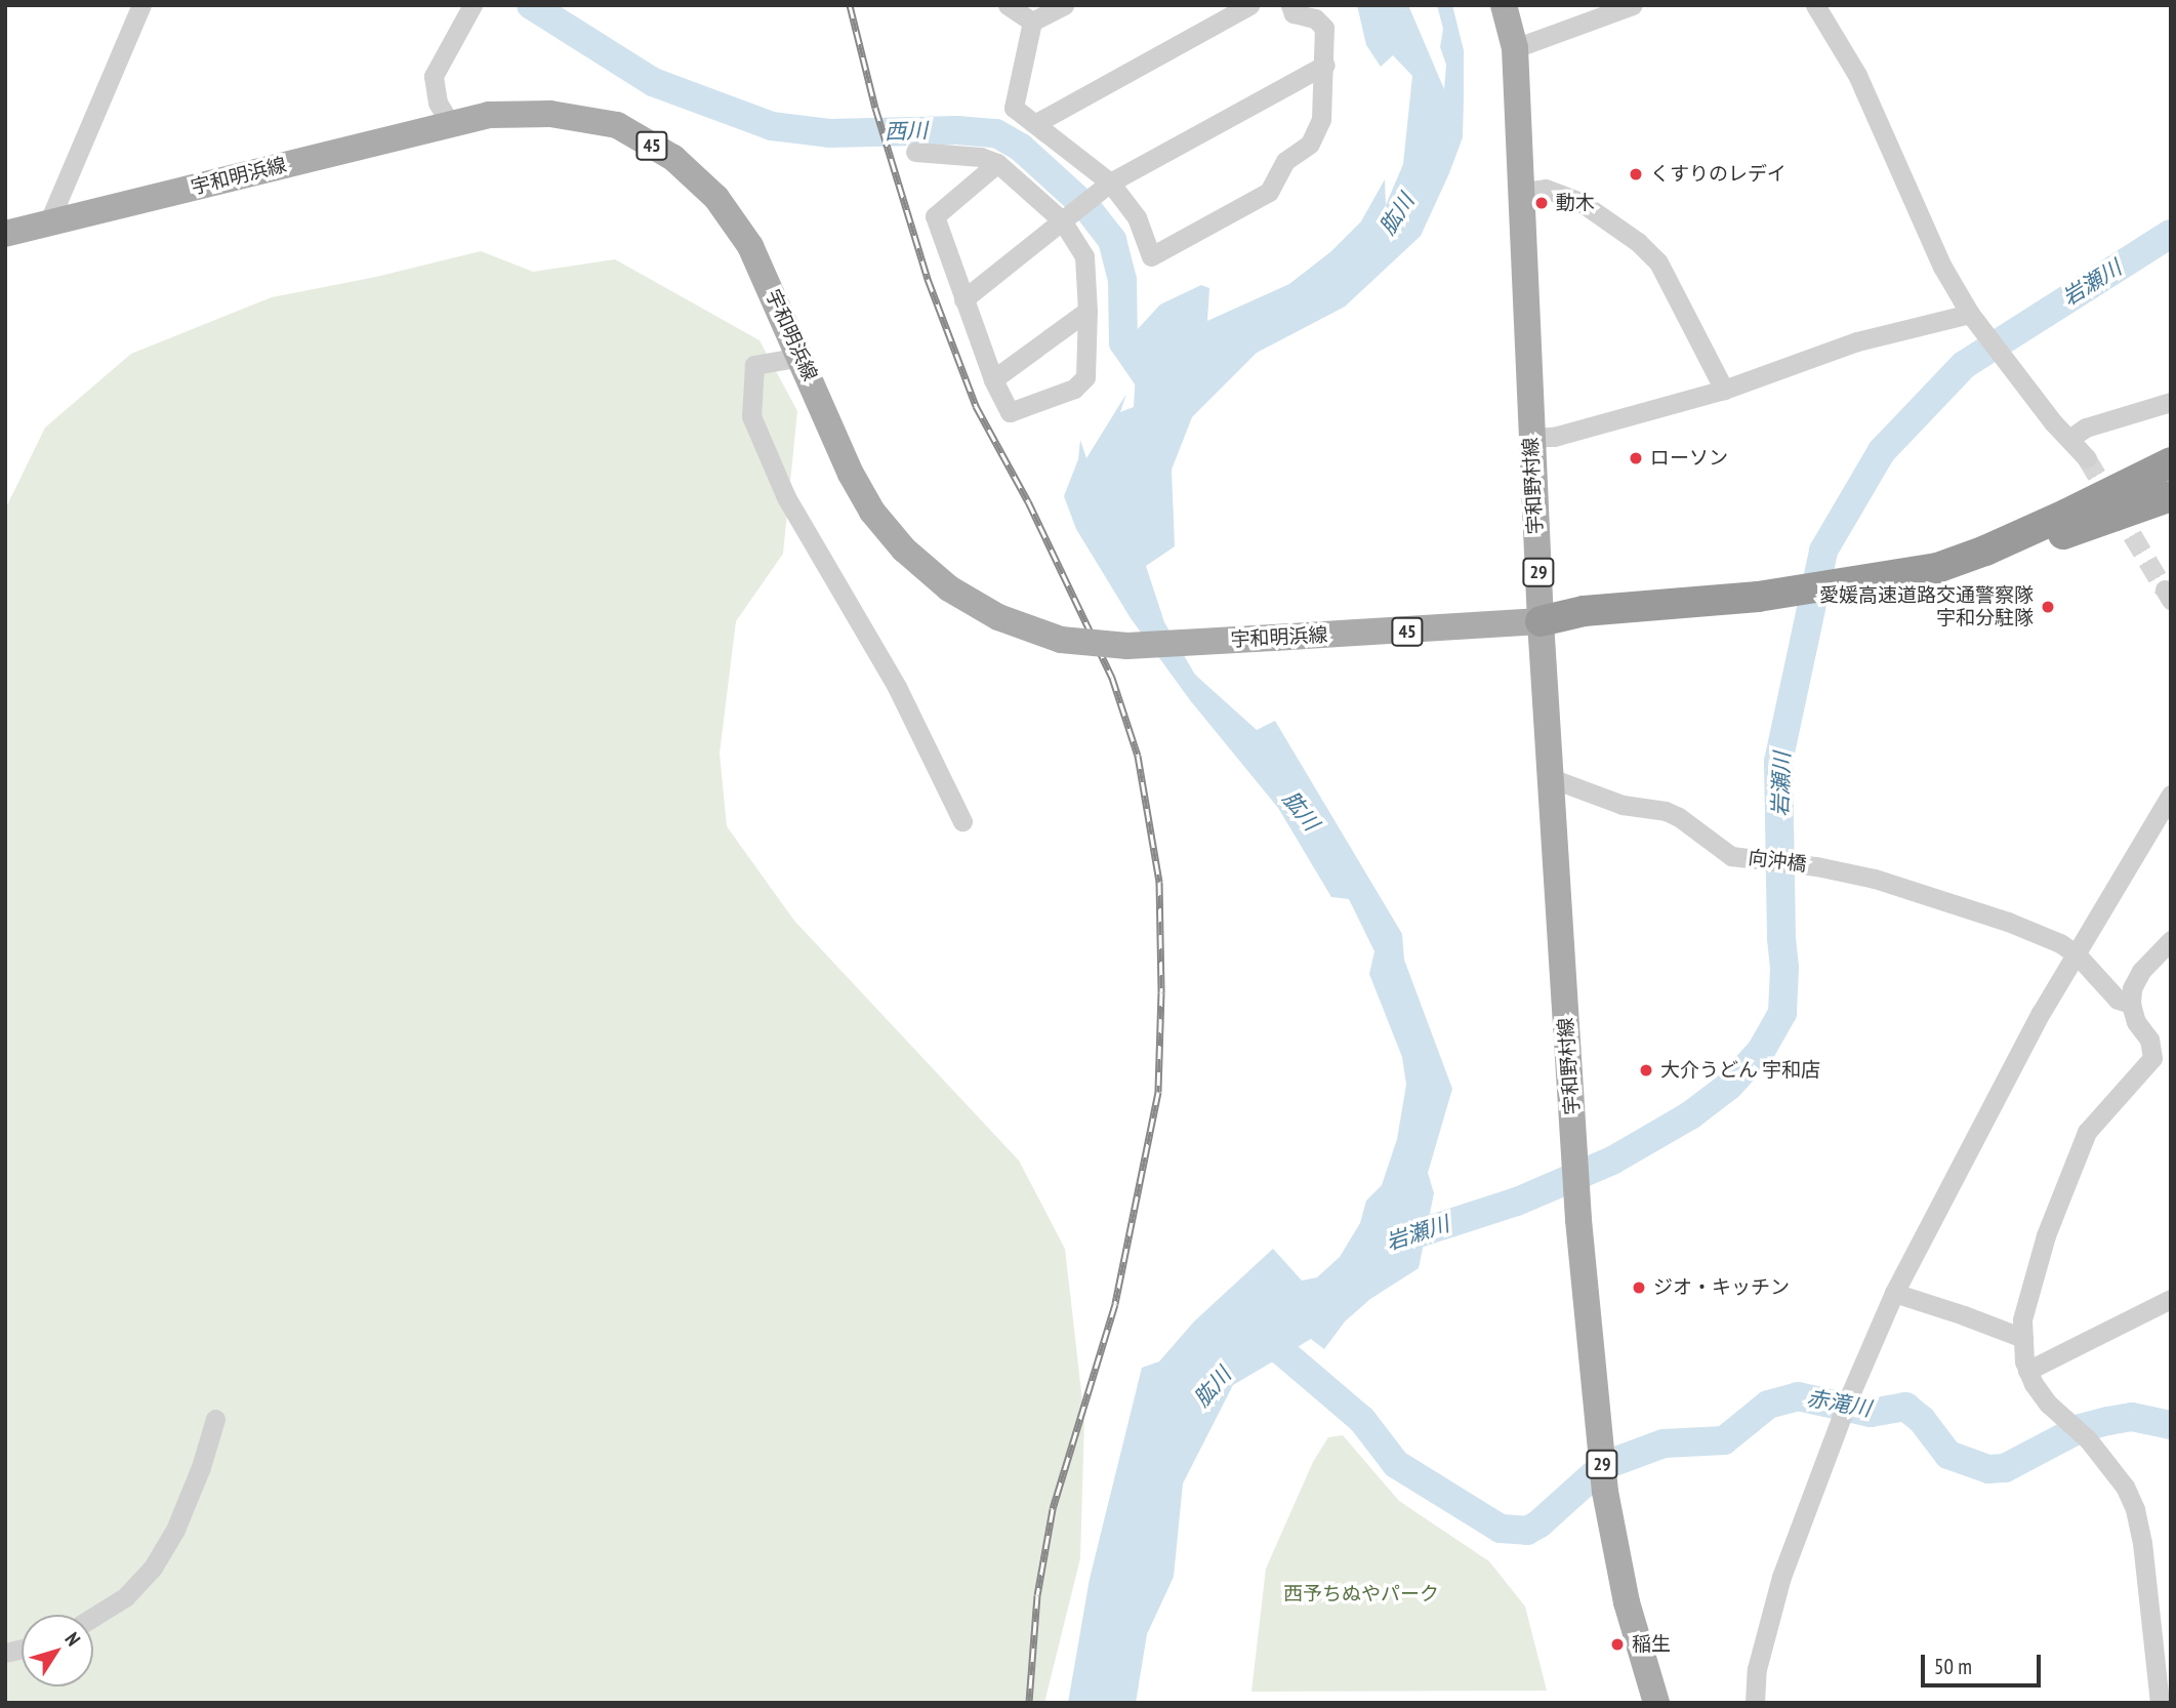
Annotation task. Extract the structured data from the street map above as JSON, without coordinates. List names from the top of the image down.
{
  "streets": {
    "main road": [
      "45",
      "宇和明浜線",
      "宇和野村線",
      "29"
    ],
    "street": ["向沖橋"]
  },
  "crossings": [
    ["宇和明浜線", "宇和野村線"],
    ["宇和野村線", "向沖橋"]
  ],
  "water": [
    "西川",
    "肱川",
    "岩瀬川",
    "赤滝川"
  ],
  "parks": ["西予ちぬやパーク"],
  "places": [
    "くすりのレデイ",
    "動木",
    "ローソン",
    "愛媛高速道路交通警察隊 宇和分駐隊",
    "大介うどん 宇和店",
    "ジオ・キッチン",
    "稲生"
  ],
  "scale_bar": "50 m",
  "north": "top right"
}
